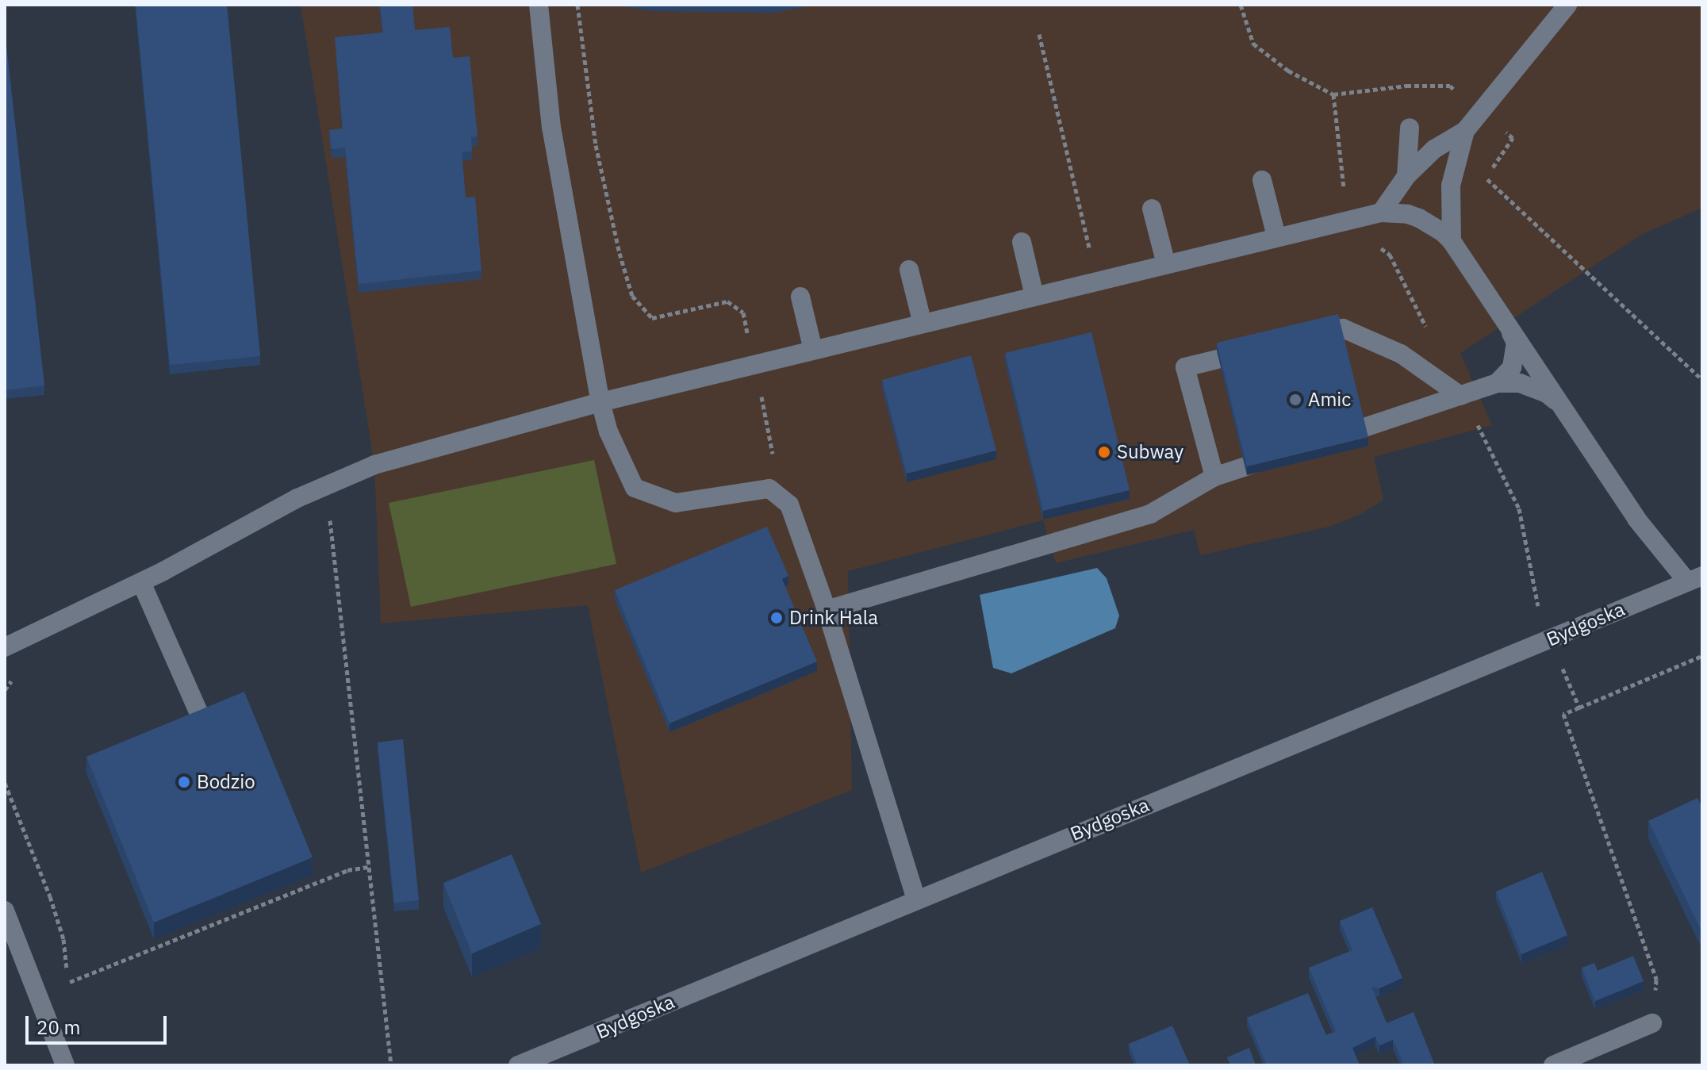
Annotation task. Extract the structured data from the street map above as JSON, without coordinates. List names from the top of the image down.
{
  "streets": {
    "street": ["Bydgoska"]
  },
  "places": [
    "Amic",
    "Subway",
    "Drink Hala",
    "Bodzio"
  ],
  "scale_bar": "20 m"
}
